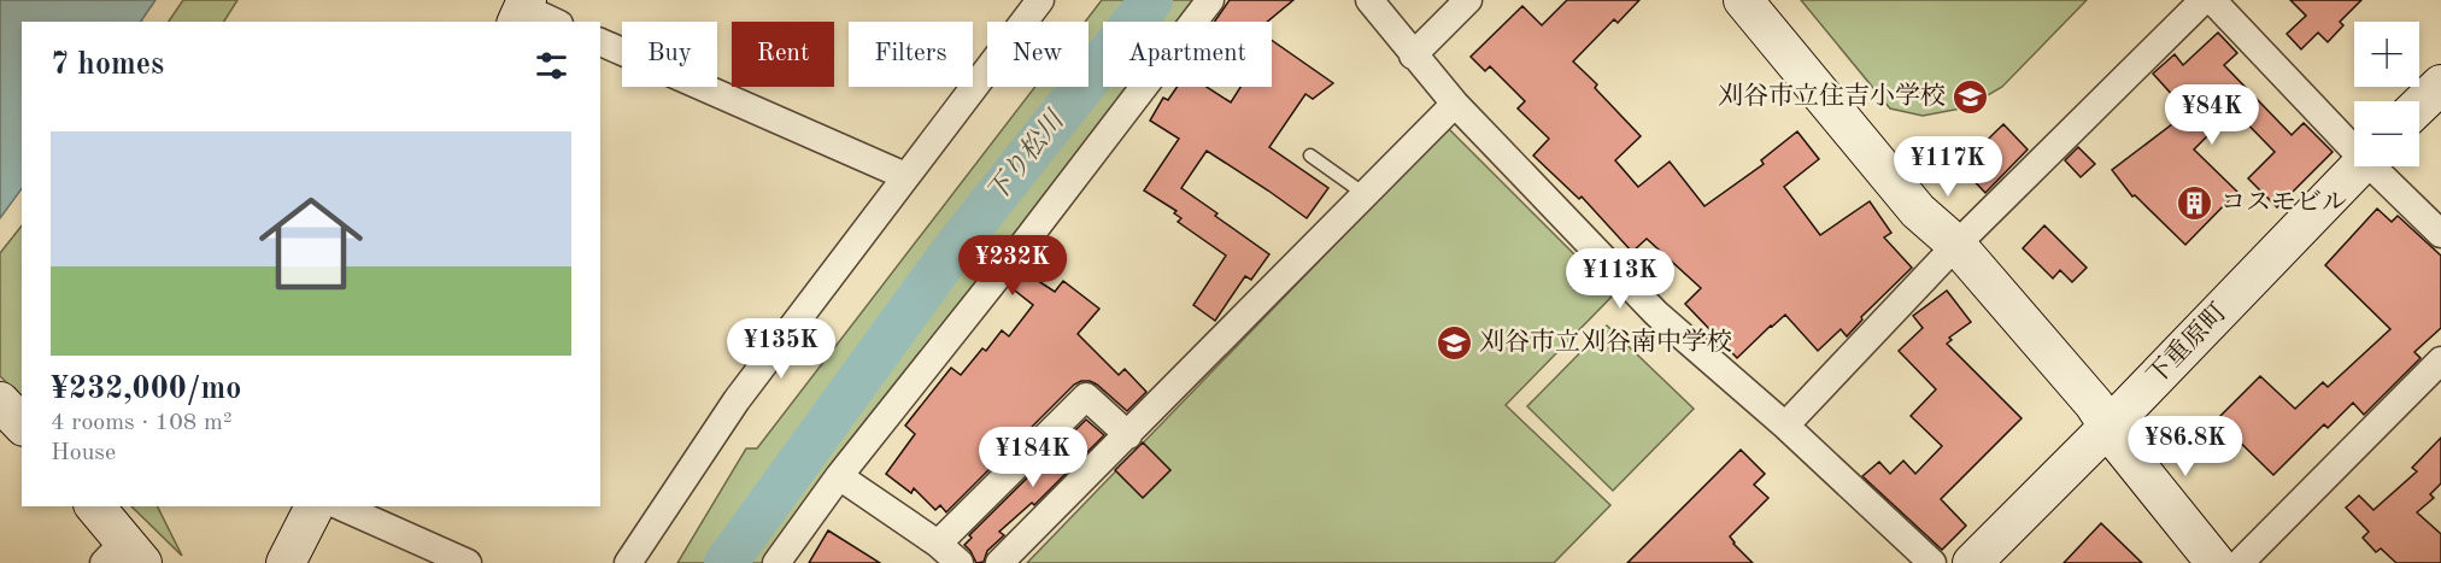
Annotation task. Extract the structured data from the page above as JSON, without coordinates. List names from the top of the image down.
{
  "streets": {
    "street": ["下重原町"]
  },
  "water": ["下り松川"],
  "places": {
    "school or university": ["刈谷市立住吉小学校", "刈谷市立刈谷南中学校"],
    "building": ["コスモビル"]
  },
  "page": {
    "map_buttons": ["+", "−"],
    "chip": [
      "Buy",
      "Rent",
      "Filters",
      "New",
      "Apartment"
    ],
    "heading": "7 homes",
    "price": [
      "¥84K",
      "¥117K",
      "¥232K",
      "¥113K",
      "¥135K",
      "¥86.8K",
      "¥184K"
    ],
    "list": [
      {
        "name": "¥232,000/mo",
        "note": "4 rooms · 108 m² · House"
      }
    ]
  }
}
